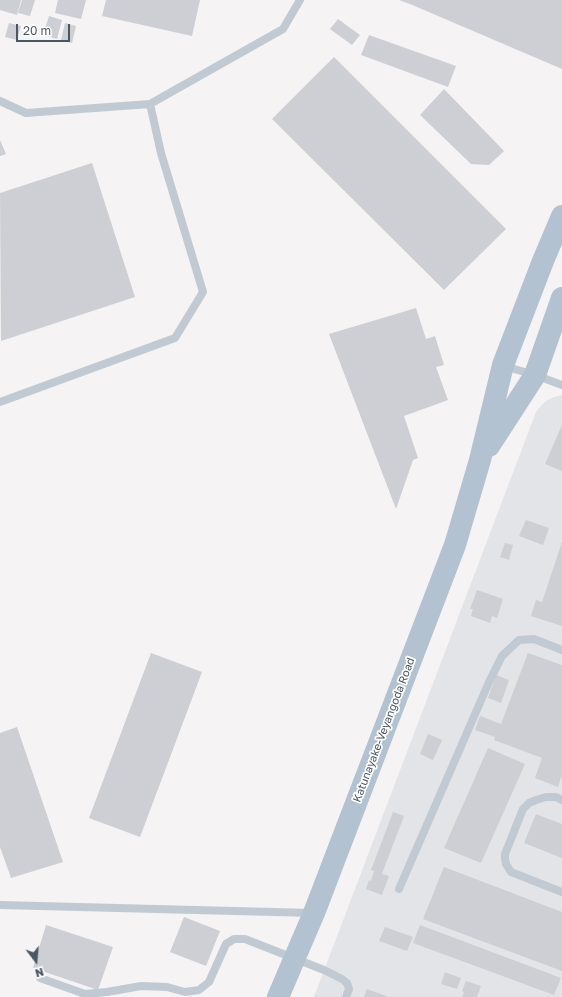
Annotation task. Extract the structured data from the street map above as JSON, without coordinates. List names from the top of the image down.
{
  "streets": {
    "main road": ["Katunayake-Veyangoda Road"]
  },
  "scale_bar": "20 m",
  "north": "bottom"
}
